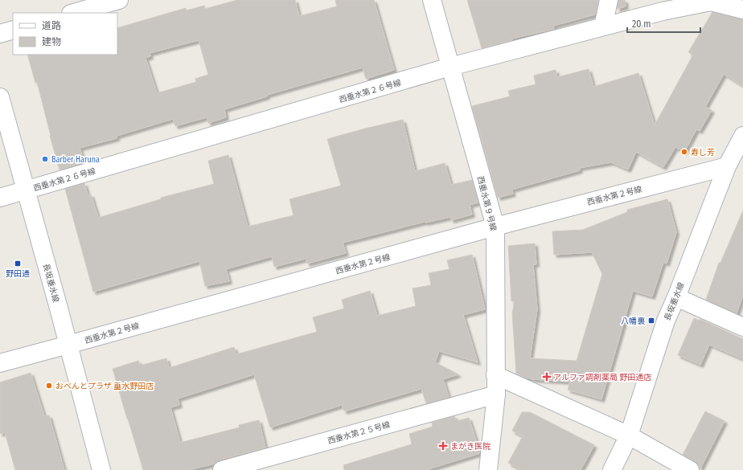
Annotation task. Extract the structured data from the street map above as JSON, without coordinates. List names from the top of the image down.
{
  "streets": {
    "street": [
      "西垂水第２６号線",
      "西垂水第２号線",
      "西垂水第９号線",
      "長坂垂水線",
      "西垂水第２５号線"
    ]
  },
  "crossings": [
    ["西垂水第２６号線", "西垂水第９号線"],
    ["西垂水第２６号線", "長坂垂水線"],
    ["西垂水第２号線", "西垂水第９号線"],
    ["西垂水第２号線", "長坂垂水線"],
    ["西垂水第９号線", "西垂水第２５号線"]
  ],
  "places": {
    "other": ["寿し芳", "Barber Haruna", "おべんとプラザ 垂水野田店"],
    "transit": ["野田通", "八幡裏"],
    "health": ["アルファ調剤薬局 野田通店", "まがき医院"]
  },
  "legend": ["道路", "建物"],
  "scale_bar": "20 m"
}
